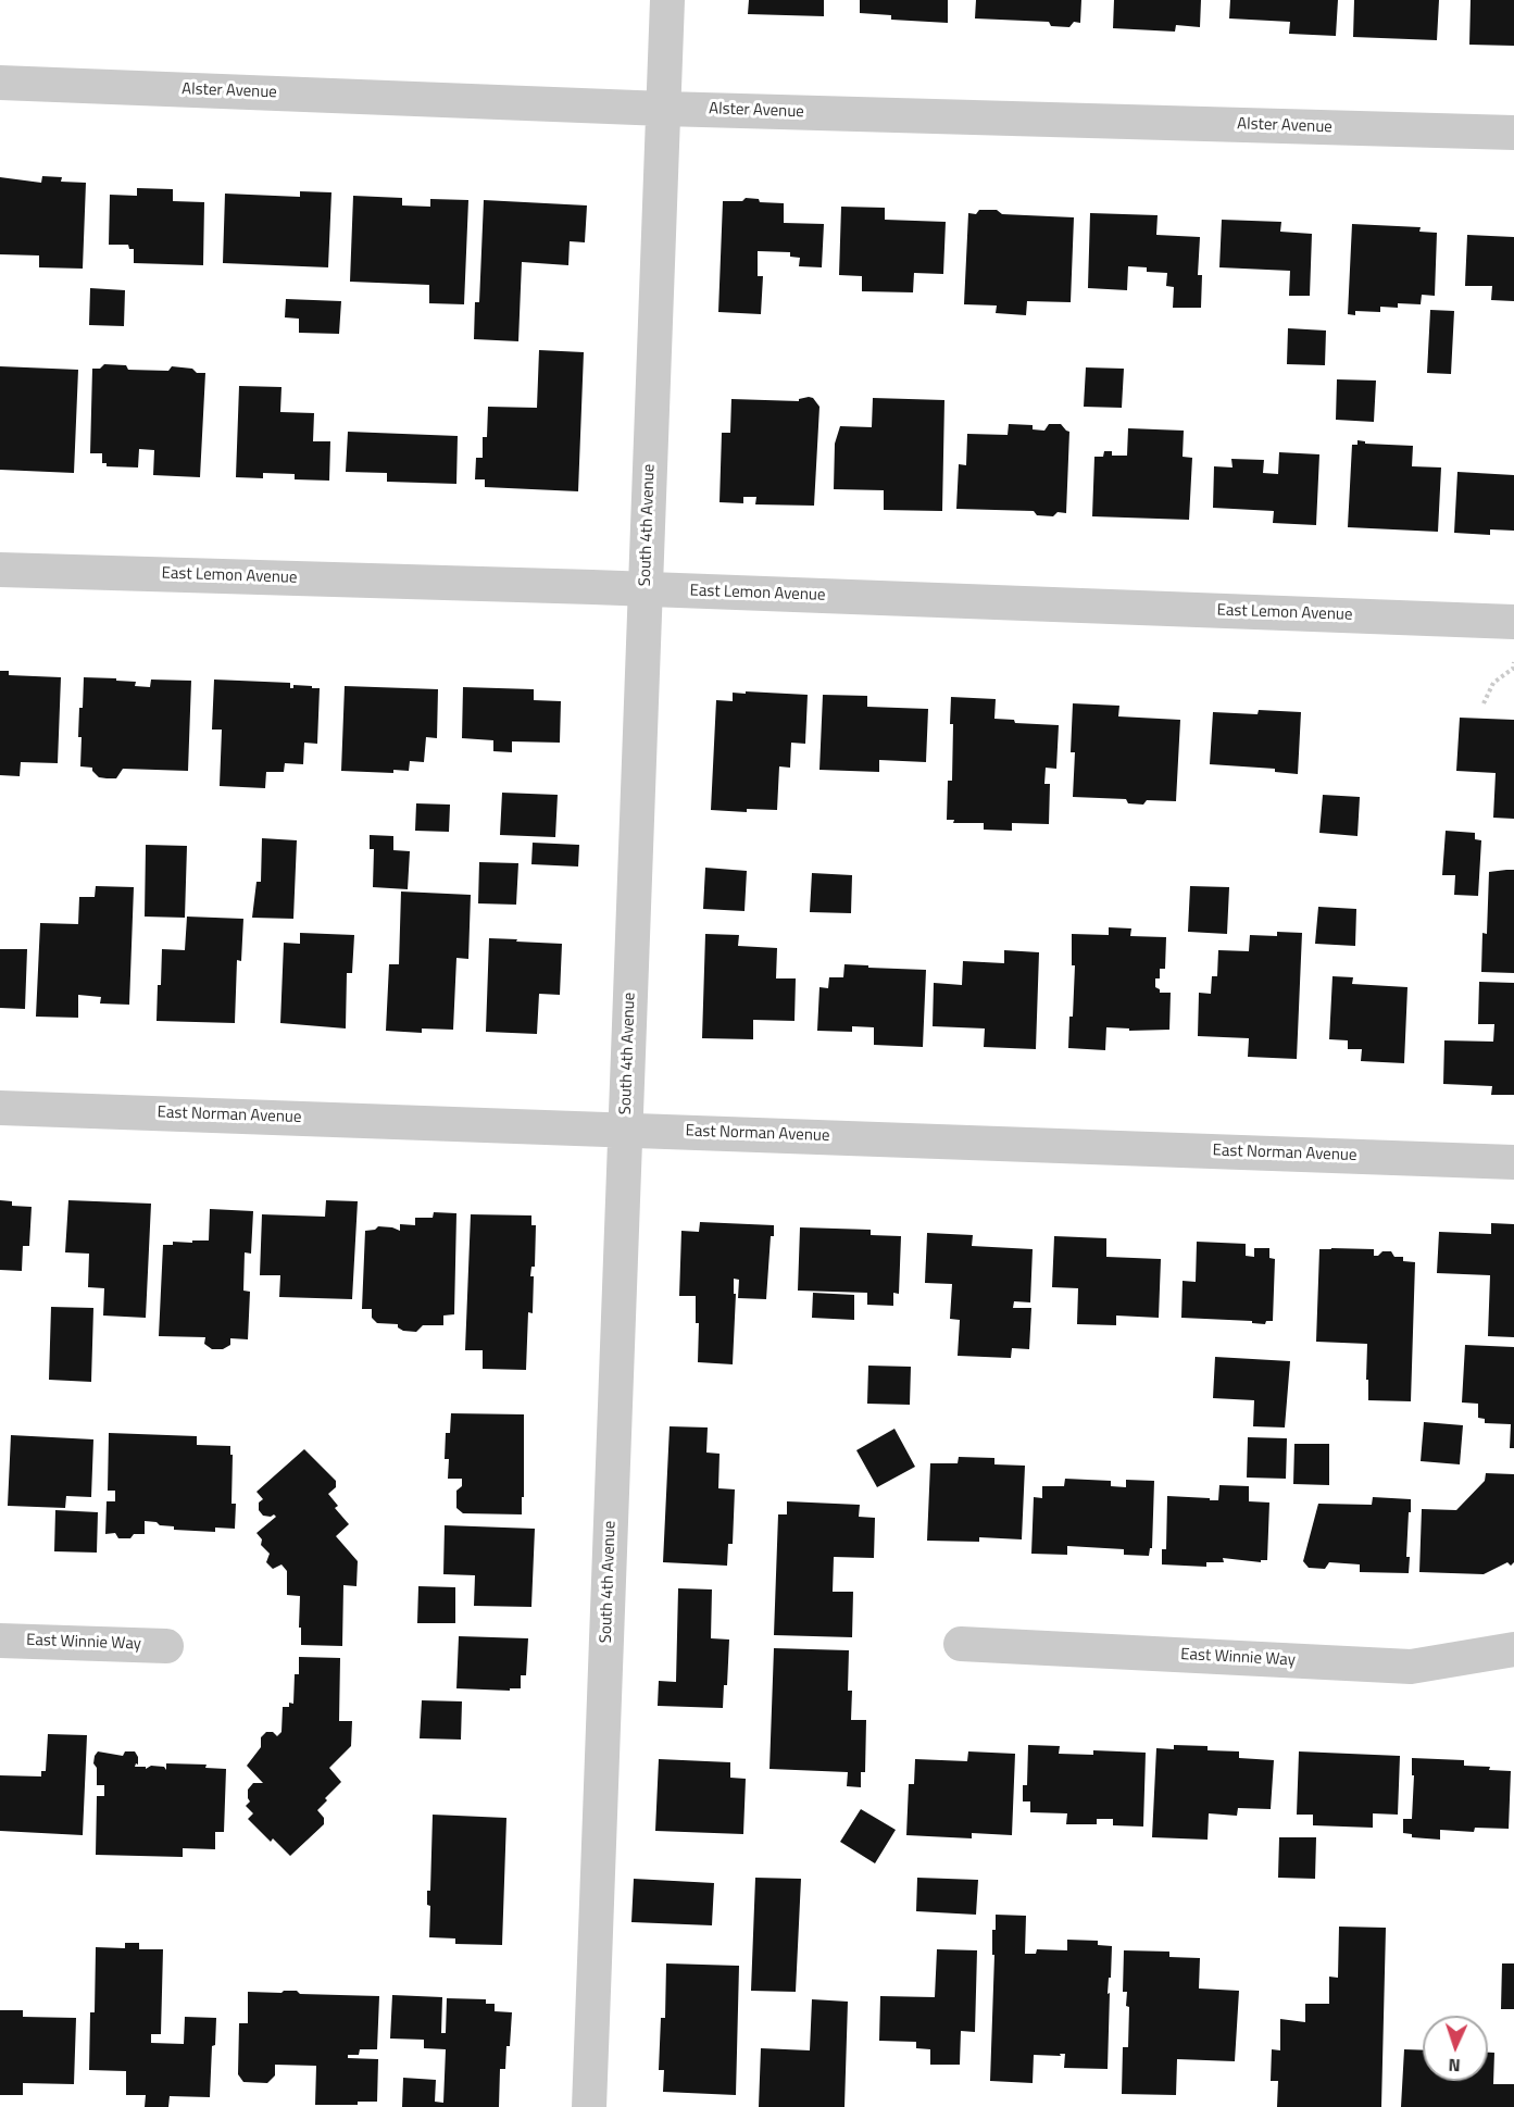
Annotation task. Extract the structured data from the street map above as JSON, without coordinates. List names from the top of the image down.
{
  "streets": {
    "street": [
      "Alster Avenue",
      "South 4th Avenue",
      "East Lemon Avenue",
      "East Norman Avenue",
      "East Winnie Way"
    ]
  },
  "crossings": [
    ["Alster Avenue", "South 4th Avenue"],
    ["South 4th Avenue", "East Lemon Avenue"],
    ["South 4th Avenue", "East Norman Avenue"]
  ],
  "north": "bottom"
}
